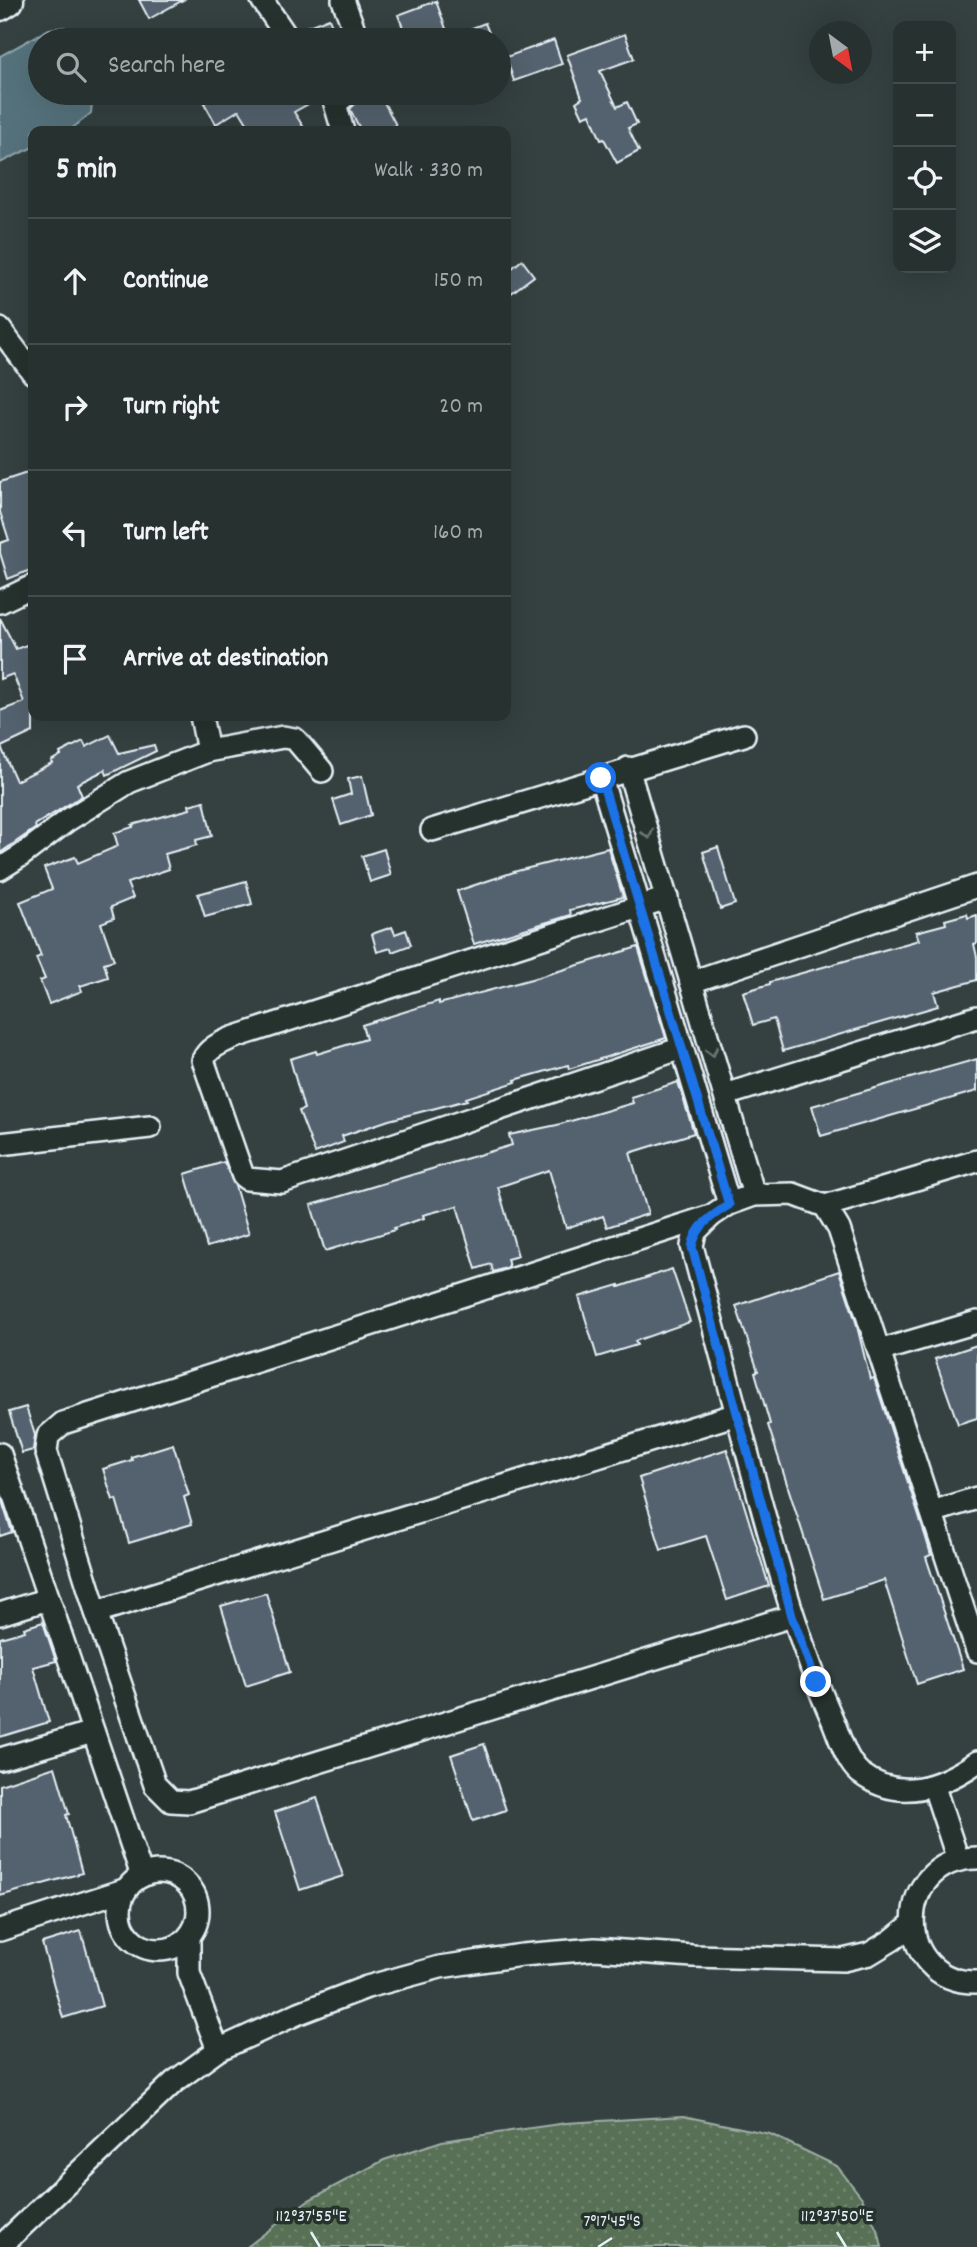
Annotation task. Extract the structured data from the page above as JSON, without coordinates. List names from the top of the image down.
{
  "north": "bottom right",
  "page": {
    "map_buttons": ["+", "−"],
    "search": "Search here",
    "heading": ["5 min", "Walk · 330 m"],
    "list": [
      ["Continue", "150 m"],
      ["Turn right", "20 m"],
      ["Turn left", "160 m"],
      "Arrive at destination"
    ]
  },
  "coordinates": ["112°37'55\"E", "112°37'50\"E", "7°17'45\"S"]
}
